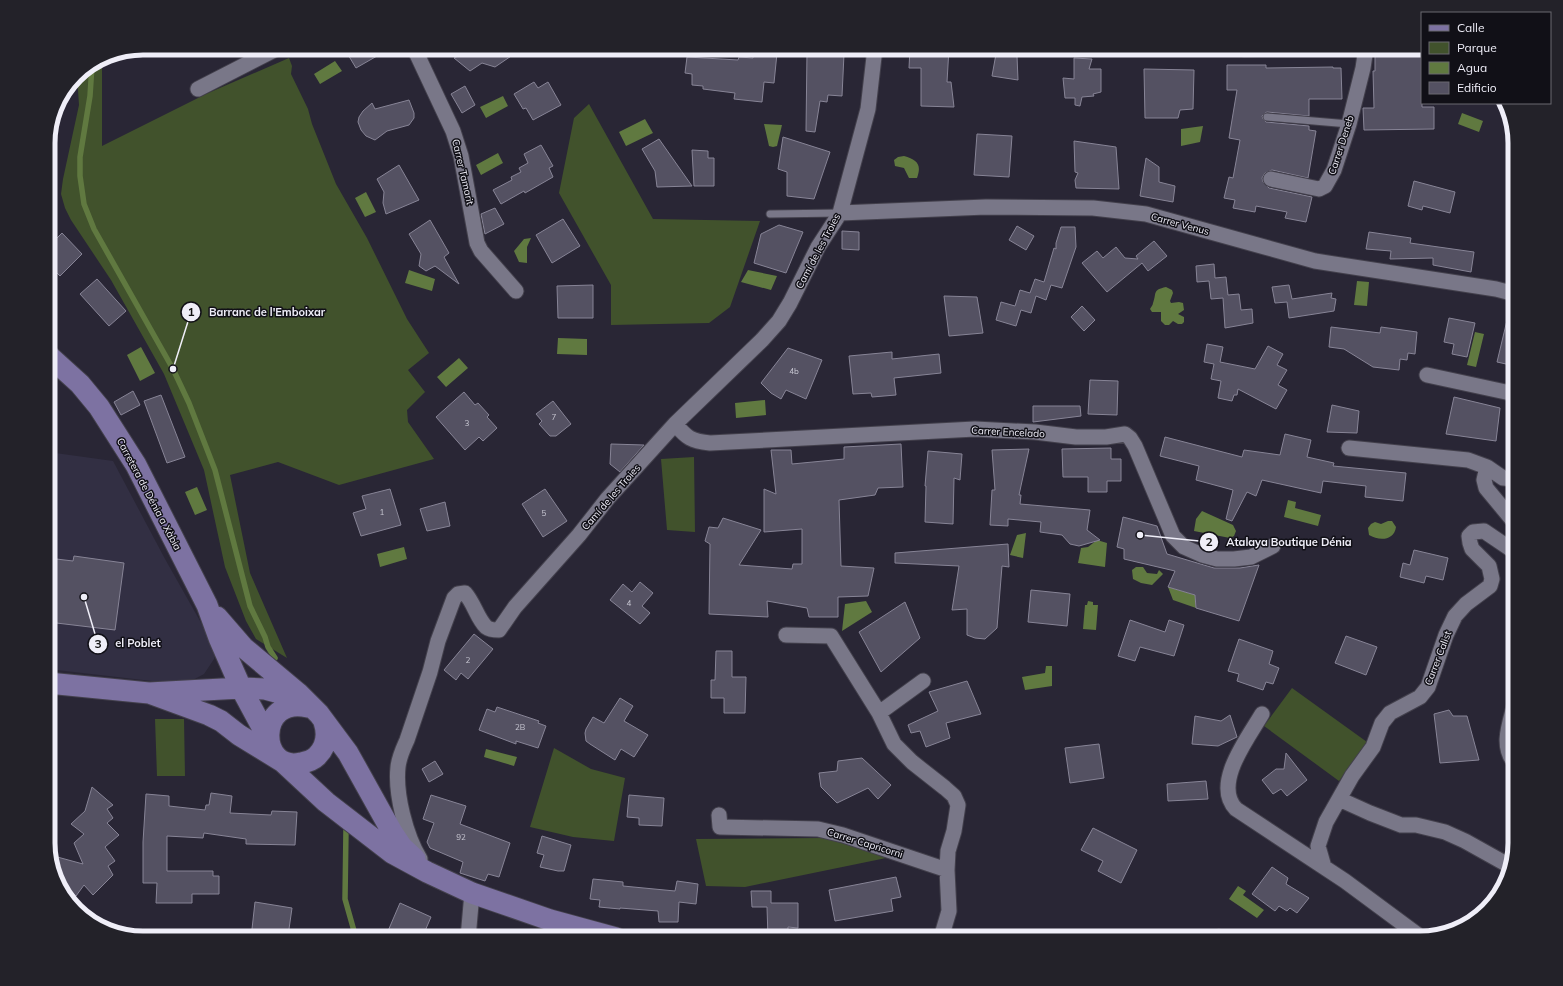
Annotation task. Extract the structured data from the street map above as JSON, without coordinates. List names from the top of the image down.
{
  "streets": {
    "street": [
      "Carrer Deneb",
      "Carrer Tamarit",
      "Carrer Venus",
      "Camí de les Troies",
      "Carrer Encelado",
      "Carretera de Dénia a Xàbia",
      "Carrer Calist",
      "Carrer Capricorni"
    ]
  },
  "crossings": [
    ["Carrer Venus", "Camí de les Troies"],
    ["Camí de les Troies", "Carrer Encelado"]
  ],
  "places": ["Barranc de l'Emboixar", "Atalaya Boutique Dénia", "el Poblet"],
  "house_numbers": [
    "4b",
    "7",
    "3",
    "1",
    "5",
    "4",
    "2",
    "2B",
    "92"
  ],
  "legend": [
    "Calle",
    "Parque",
    "Agua",
    "Edificio"
  ]
}
